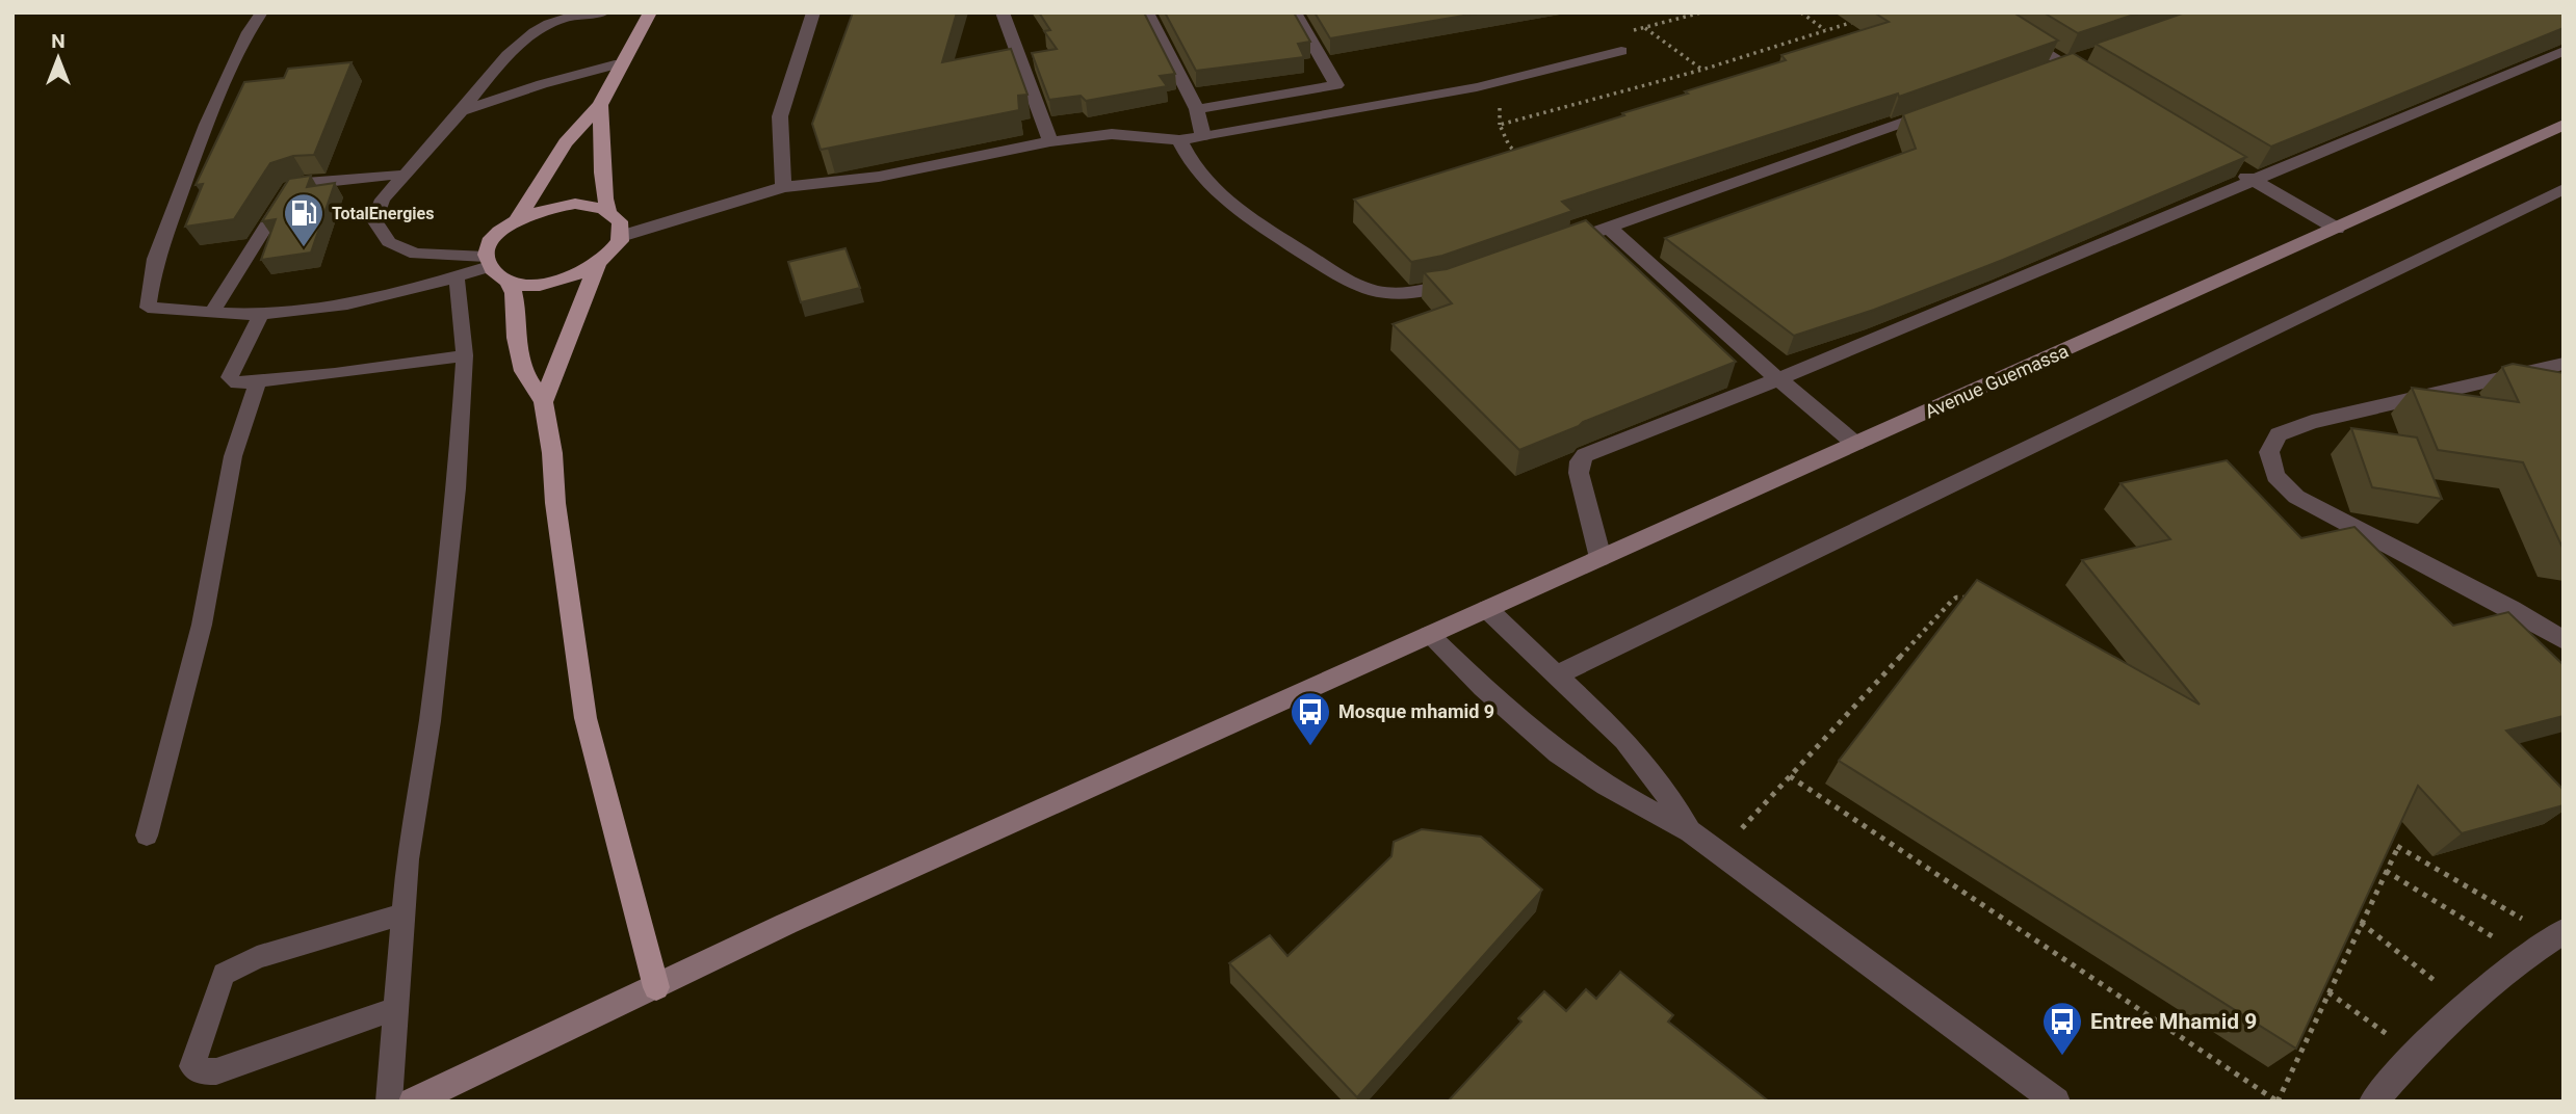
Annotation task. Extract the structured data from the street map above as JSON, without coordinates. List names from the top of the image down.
{
  "streets": {
    "main road": ["Avenue Guemassa"]
  },
  "places": {
    "fuel station": ["TotalEnergies"],
    "bus stop": ["Mosque mhamid 9", "Entree Mhamid 9"]
  },
  "north": "top"
}
